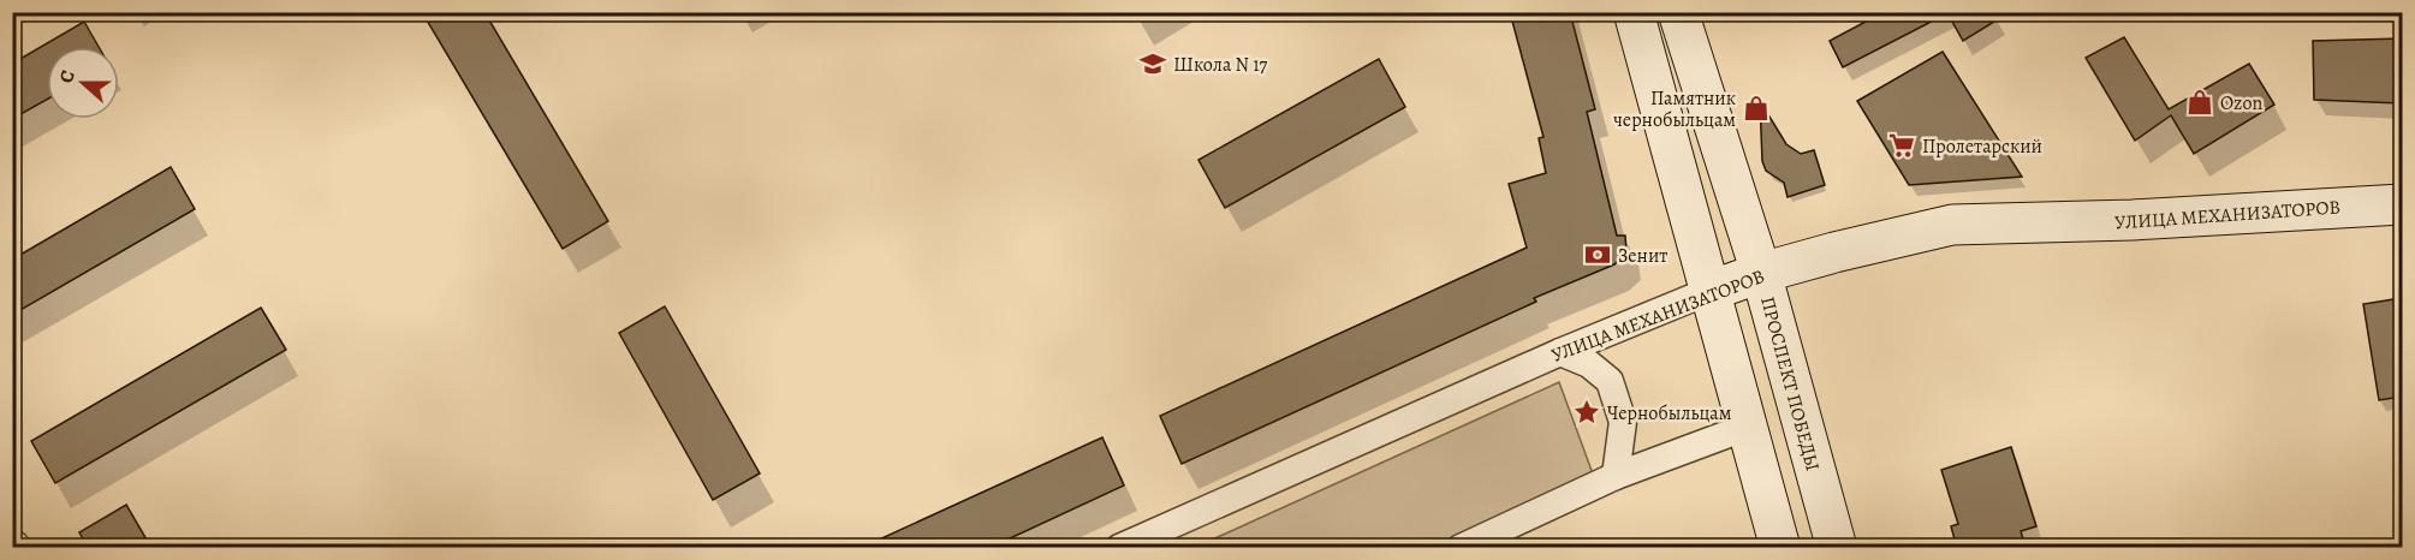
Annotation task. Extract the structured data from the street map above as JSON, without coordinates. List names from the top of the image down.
{
  "streets": {
    "main road": ["УЛИЦА МЕХАНИЗАТОРОВ", "ПРОСПЕКТ ПОБЕДЫ"]
  },
  "crossings": [
    ["УЛИЦА МЕХАНИЗАТОРОВ", "ПРОСПЕКТ ПОБЕДЫ"]
  ],
  "places": {
    "school or university": ["Школа N 17"],
    "shop": ["Ozon", "Памятник чернобыльцам"],
    "supermarket": ["Пролетарский"],
    "bank": ["Зенит"],
    "place": ["Чернобыльцам"]
  },
  "north": "left"
}
